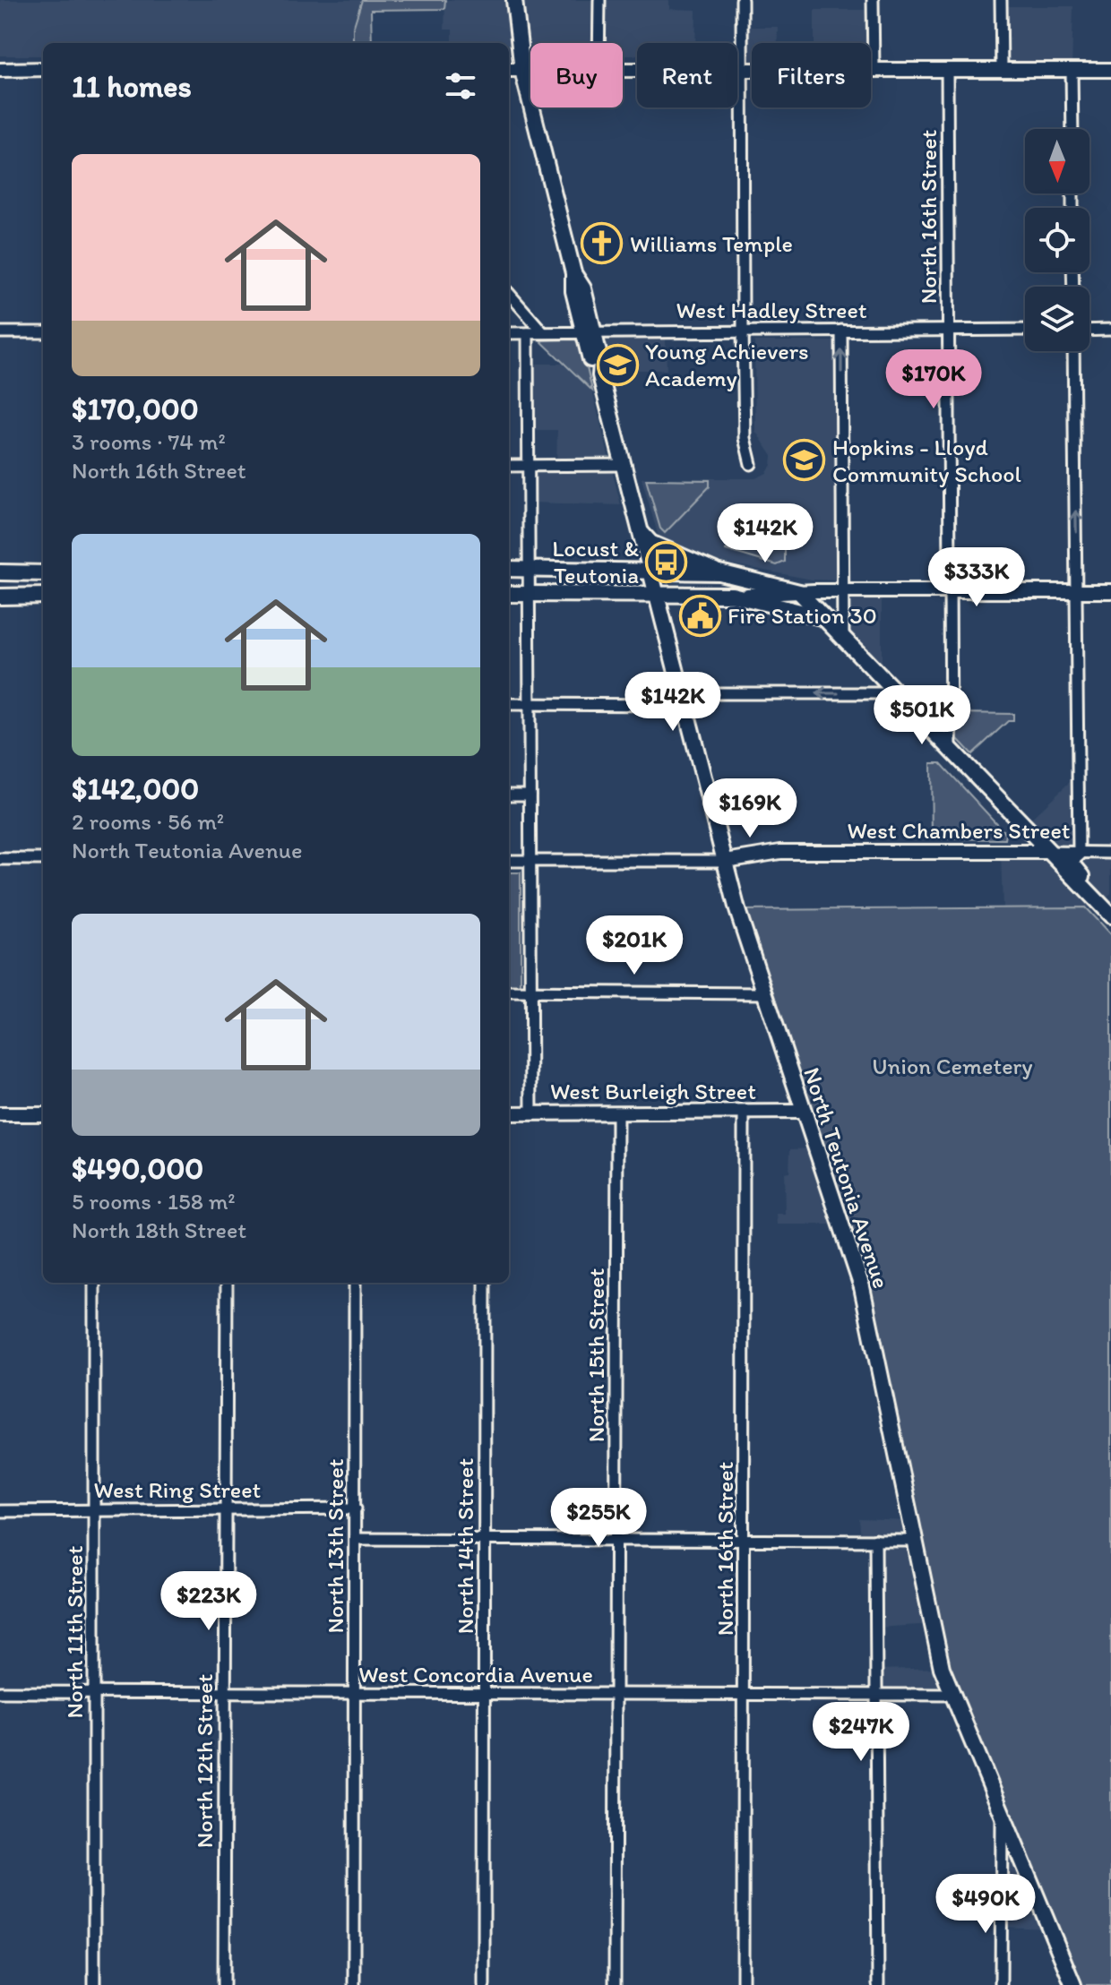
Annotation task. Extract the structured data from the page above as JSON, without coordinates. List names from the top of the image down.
{
  "streets": {
    "main road": ["North Teutonia Avenue"],
    "street": [
      "North 16th Street",
      "West Hadley Street",
      "West Chambers Street",
      "West Burleigh Street",
      "North 15th Street",
      "West Ring Street",
      "North 13th Street",
      "North 14th Street",
      "North 11th Street",
      "West Concordia Avenue",
      "North 12th Street"
    ]
  },
  "crossings": [
    ["North 16th Street", "West Hadley Street"],
    ["North 16th Street", "West Burleigh Street"],
    ["North 16th Street", "West Concordia Avenue"],
    ["West Hadley Street", "North Teutonia Avenue"],
    ["West Chambers Street", "North Teutonia Avenue"],
    ["West Burleigh Street", "North Teutonia Avenue"],
    ["West Burleigh Street", "North 15th Street"],
    ["North Teutonia Avenue", "West Concordia Avenue"],
    ["North 15th Street", "West Concordia Avenue"],
    ["West Ring Street", "North 13th Street"],
    ["West Ring Street", "North 11th Street"],
    ["West Ring Street", "North 12th Street"],
    ["North 13th Street", "West Concordia Avenue"],
    ["North 14th Street", "West Concordia Avenue"],
    ["North 11th Street", "West Concordia Avenue"],
    ["West Concordia Avenue", "North 12th Street"]
  ],
  "parks": ["Union Cemetery"],
  "places": {
    "church": ["Williams Temple"],
    "school or university": ["Young Achievers Academy", "Hopkins - Lloyd Community School"],
    "bus stop": ["Locust & Teutonia"],
    "public building": ["Fire Station 30"]
  },
  "north": "bottom",
  "page": {
    "chip": ["Buy", "Rent", "Filters"],
    "heading": "11 homes",
    "list": [
      {
        "name": "$170,000",
        "note": "3 rooms · 74 m² · North 16th Street"
      },
      {
        "name": "$142,000",
        "note": "2 rooms · 56 m² · North Teutonia Avenue"
      },
      {
        "name": "$490,000",
        "note": "5 rooms · 158 m² · North 18th Street"
      }
    ],
    "price": [
      "$170K",
      "$142K",
      "$333K",
      "$142K",
      "$501K",
      "$169K",
      "$201K",
      "$255K",
      "$223K",
      "$247K",
      "$490K"
    ]
  }
}
